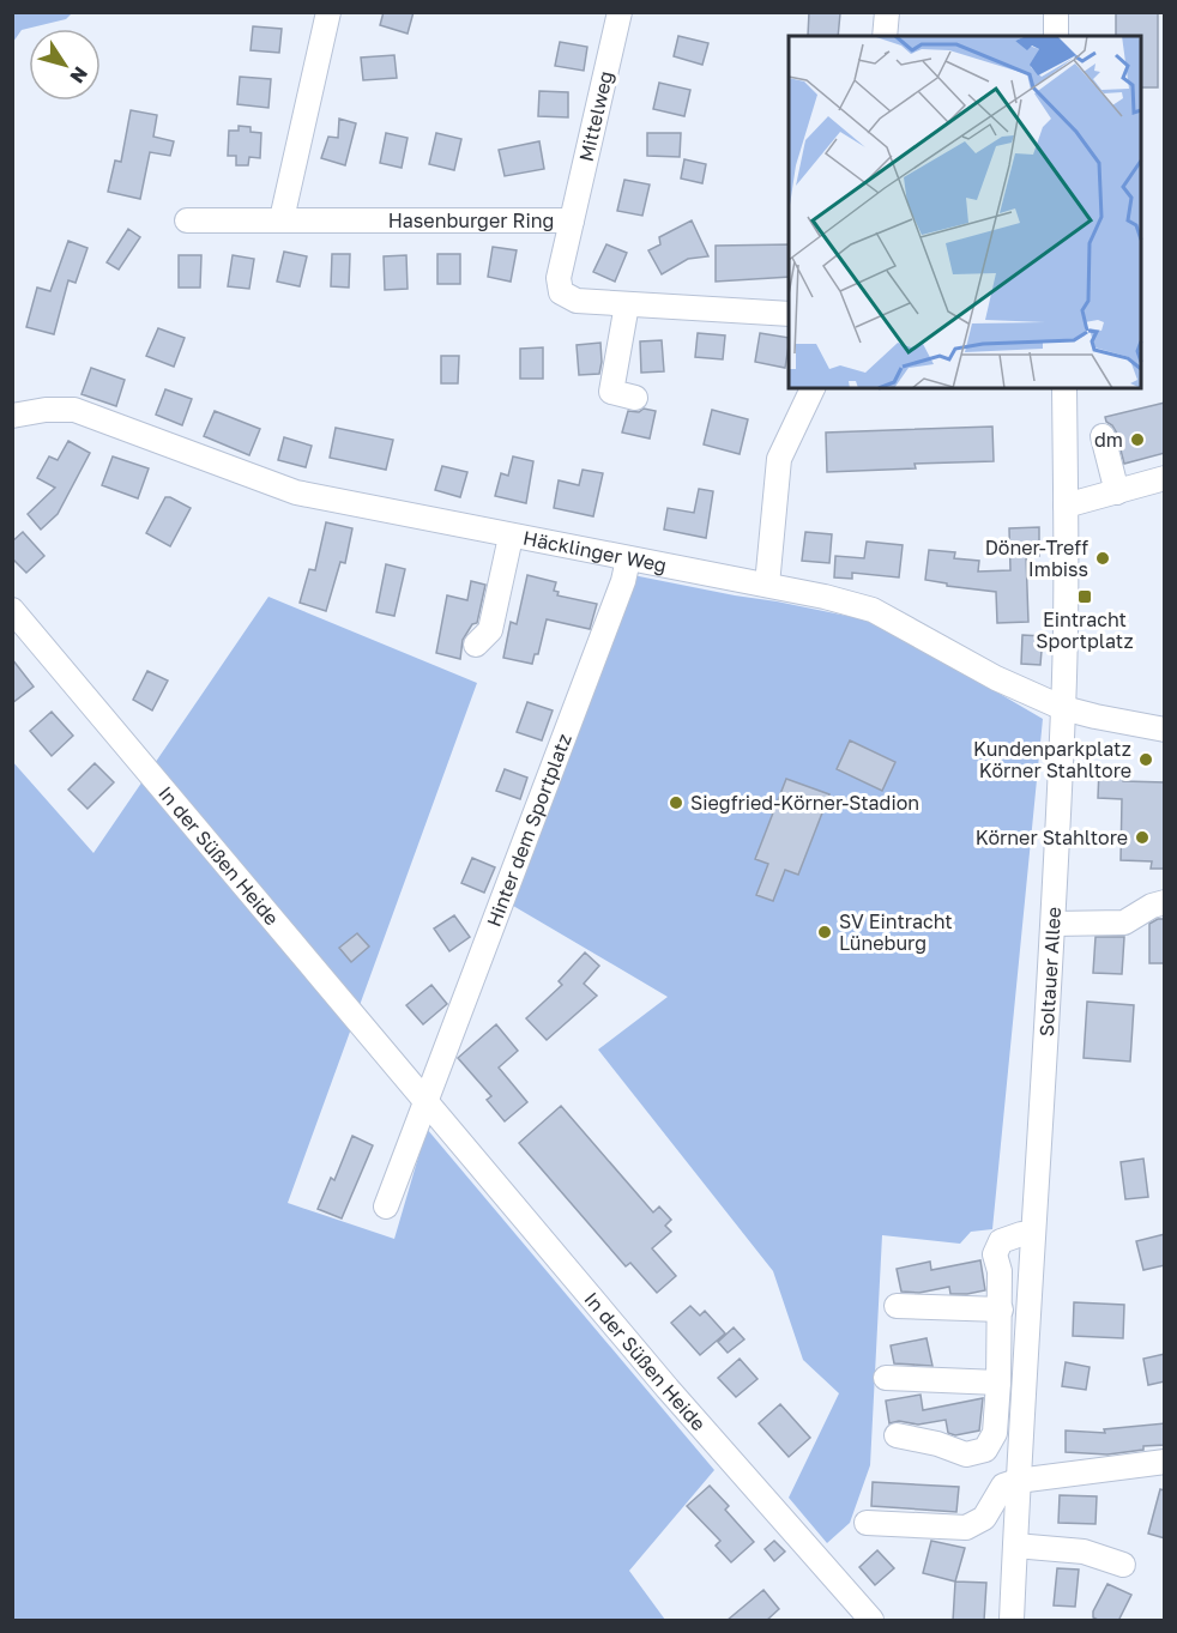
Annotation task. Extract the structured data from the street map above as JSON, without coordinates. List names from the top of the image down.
{
  "streets": {
    "street": [
      "Mittelweg",
      "Hasenburger Ring",
      "Häcklinger Weg",
      "Hinter dem Sportplatz",
      "In der Süßen Heide",
      "Soltauer Allee"
    ]
  },
  "crossings": [
    ["Mittelweg", "Hasenburger Ring"],
    ["Häcklinger Weg", "Hinter dem Sportplatz"],
    ["Häcklinger Weg", "Soltauer Allee"],
    ["Hinter dem Sportplatz", "In der Süßen Heide"]
  ],
  "places": {
    "other": [
      "dm",
      "Döner-Treff Imbiss",
      "Kundenparkplatz Körner Stahltore",
      "Siegfried-Körner-Stadion",
      "Körner Stahltore",
      "SV Eintracht Lüneburg"
    ],
    "transit": ["Eintracht Sportplatz"]
  },
  "north": "bottom right"
}
